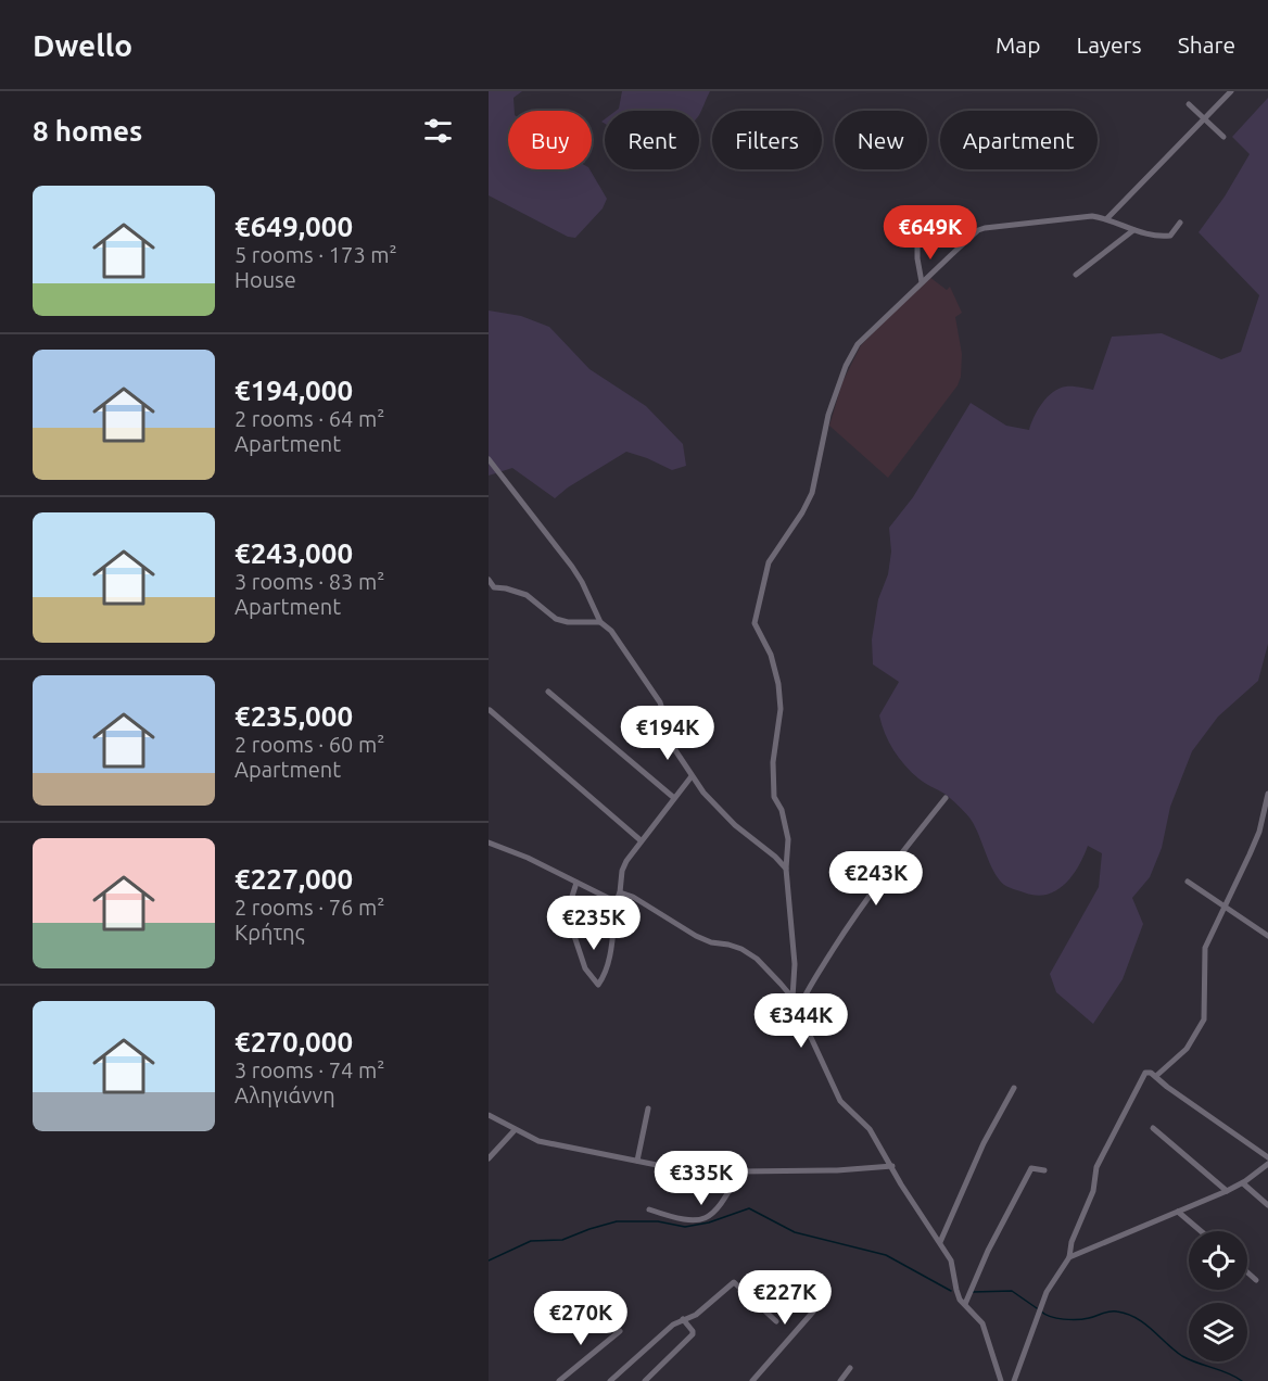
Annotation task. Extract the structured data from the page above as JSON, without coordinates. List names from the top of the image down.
{
  "page": {
    "header": "Dwello",
    "nav": ["Map", "Layers", "Share"],
    "heading": "8 homes",
    "chip": [
      "Buy",
      "Rent",
      "Filters",
      "New",
      "Apartment"
    ],
    "list": [
      {
        "name": "€649,000",
        "note": "5 rooms · 173 m² · House"
      },
      {
        "name": "€194,000",
        "note": "2 rooms · 64 m² · Apartment"
      },
      {
        "name": "€243,000",
        "note": "3 rooms · 83 m² · Apartment"
      },
      {
        "name": "€235,000",
        "note": "2 rooms · 60 m² · Apartment"
      },
      {
        "name": "€227,000",
        "note": "2 rooms · 76 m² · Κρήτης"
      },
      {
        "name": "€270,000",
        "note": "3 rooms · 74 m² · Αληγιάννη"
      }
    ],
    "price": [
      "€649K",
      "€194K",
      "€243K",
      "€235K",
      "€344K",
      "€335K",
      "€227K",
      "€270K"
    ]
  }
}
